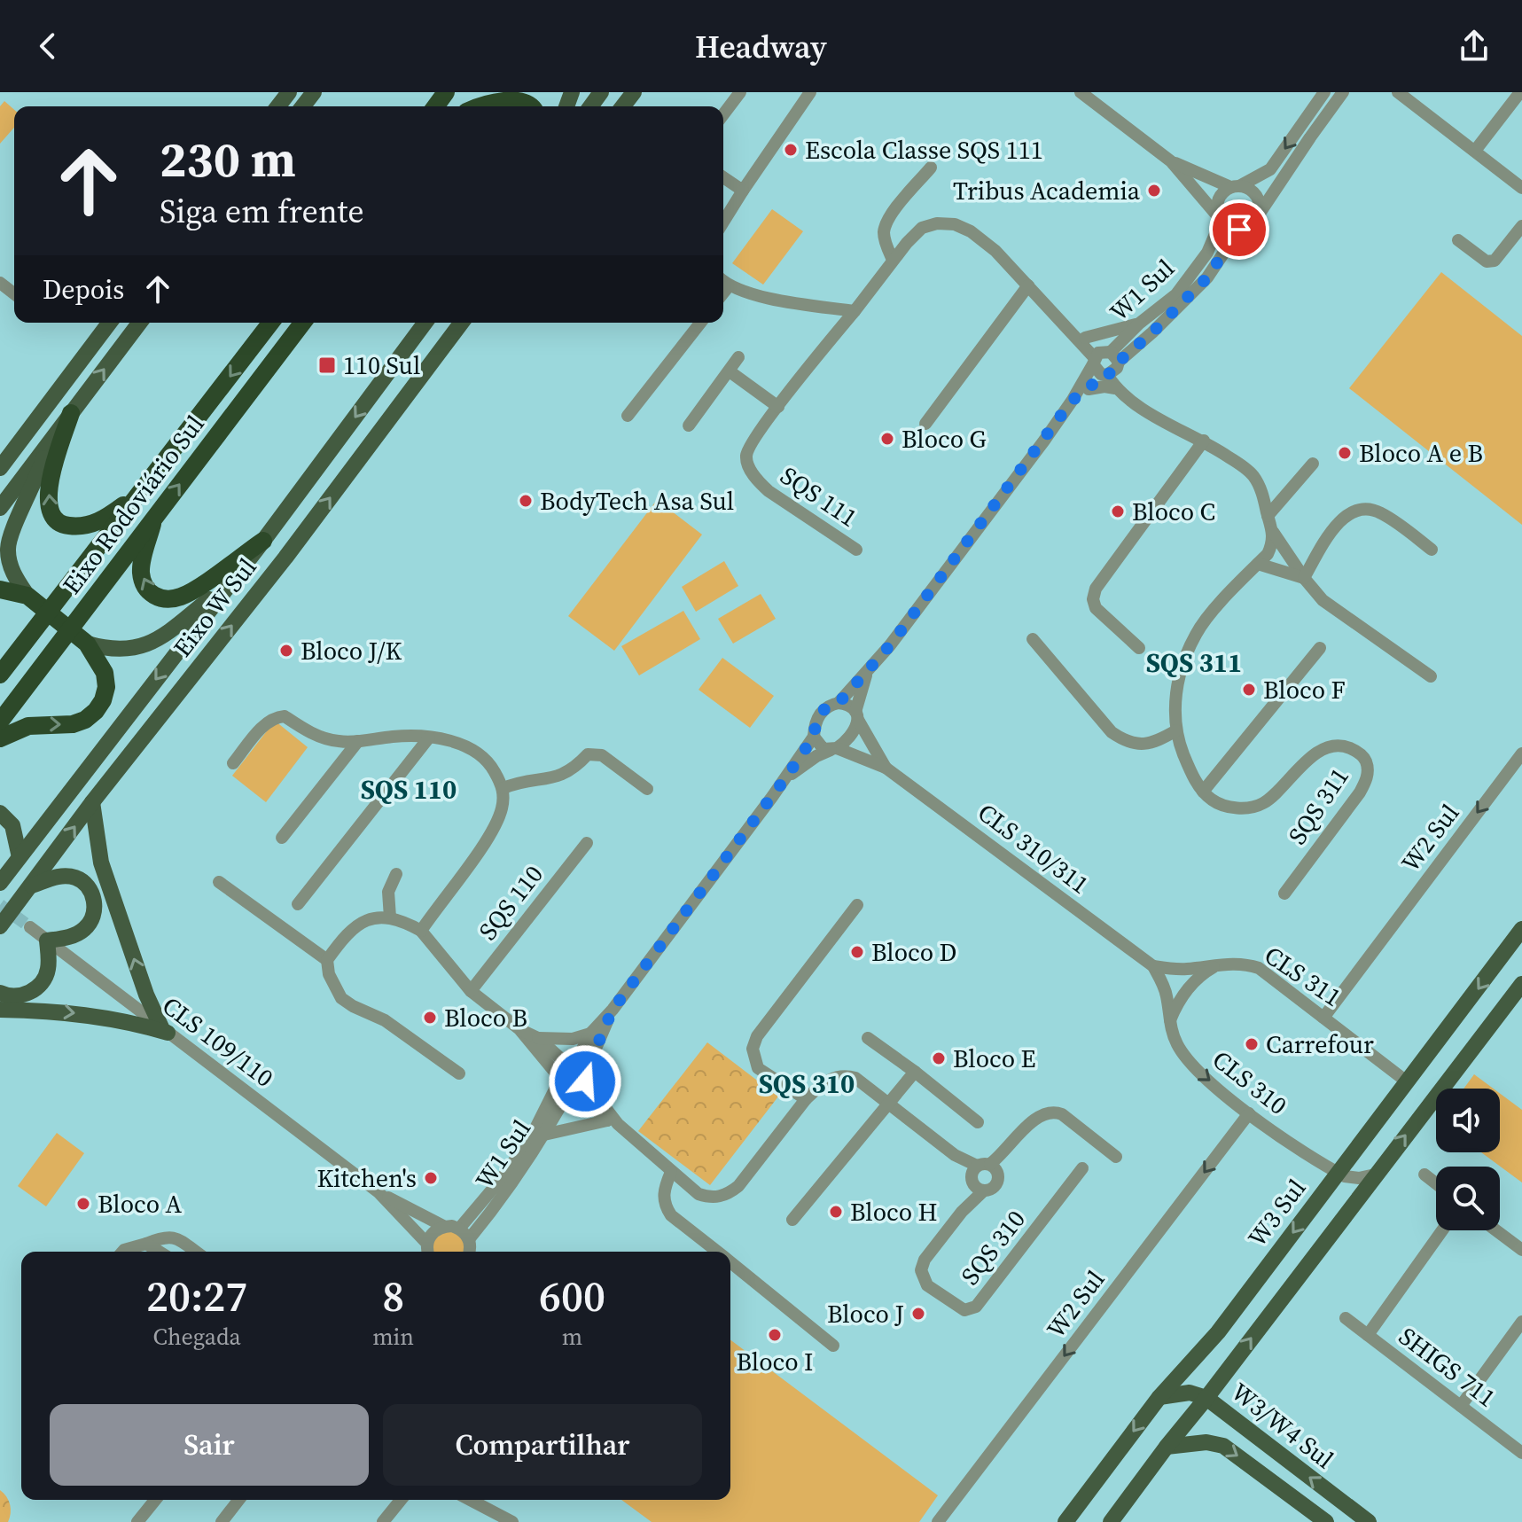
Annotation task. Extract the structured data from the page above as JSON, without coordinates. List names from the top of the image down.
{
  "streets": {
    "highway": ["Eixo Rodoviário Sul"],
    "main road": ["Eixo W Sul", "W3 Sul", "W3/W4 Sul"],
    "street": [
      "W1 Sul",
      "SQS 111",
      "SQS 311",
      "W2 Sul",
      "CLS 310/311",
      "SQS 110",
      "CLS 311",
      "CLS 109/110",
      "CLS 310",
      "SQS 310",
      "SHIGS 711"
    ]
  },
  "crossings": [
    ["W1 Sul", "SQS 111"],
    ["W1 Sul", "CLS 310/311"],
    ["W1 Sul", "CLS 109/110"],
    ["W2 Sul", "CLS 311"],
    ["W2 Sul", "CLS 310"],
    ["CLS 310/311", "CLS 311"],
    ["CLS 310/311", "CLS 310"],
    ["CLS 311", "CLS 310"],
    ["CLS 311", "W3 Sul"],
    ["CLS 310", "W3 Sul"],
    ["W3 Sul", "W3/W4 Sul"]
  ],
  "one_way": ["W2 Sul", "CLS 310"],
  "districts": ["SQS 311", "SQS 110", "SQS 310"],
  "places": {
    "other": [
      "Escola Classe SQS 111",
      "Tribus Academia",
      "Bloco G",
      "Bloco A e B",
      "BodyTech Asa Sul",
      "Bloco C",
      "Bloco J/K",
      "Bloco F",
      "Bloco D",
      "Bloco B",
      "Carrefour",
      "Bloco E",
      "Kitchen's",
      "Bloco A",
      "Bloco H",
      "Bloco J",
      "Bloco I"
    ],
    "transit": ["110 Sul"]
  },
  "page": {
    "header": "Headway",
    "turn": ["230 m", "Siga em frente"],
    "then": "Depois",
    "eta": [
      "20:27",
      "Chegada",
      "8",
      "min",
      "600",
      "m"
    ],
    "buttons": ["Sair", "Compartilhar"]
  }
}
